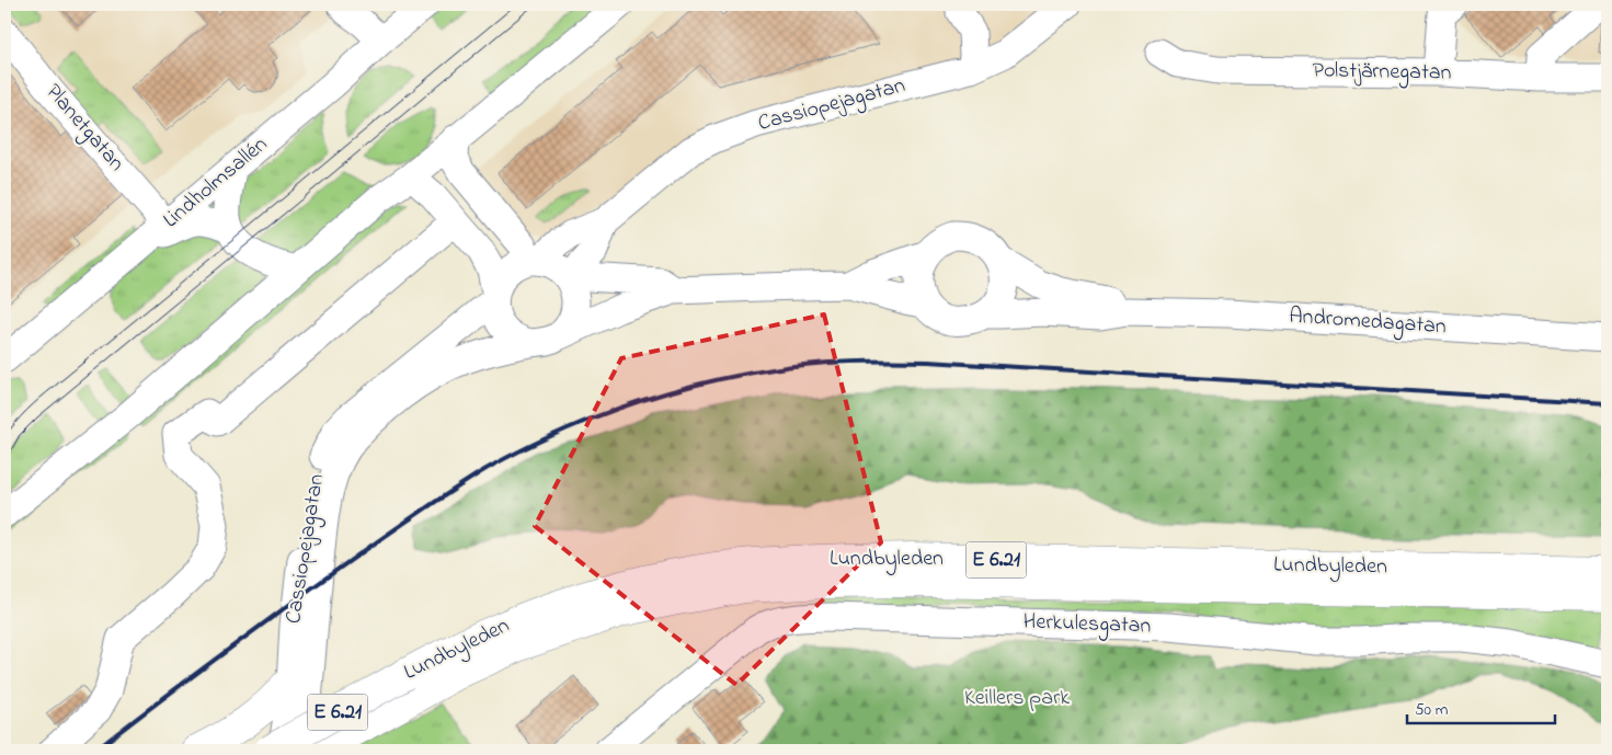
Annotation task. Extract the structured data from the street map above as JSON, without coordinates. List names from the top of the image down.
{
  "streets": {
    "highway": ["Lundbyleden", "E 6.21"],
    "street": [
      "Polstjärnegatan",
      "Cassiopejagatan",
      "Planetgatan",
      "Lindholmsallén",
      "Andromedagatan",
      "Herkulesgatan"
    ]
  },
  "crossings": [
    ["Cassiopejagatan", "Andromedagatan"],
    ["Planetgatan", "Lindholmsallén"]
  ],
  "parks": ["Keillers park"],
  "scale_bar": "50 m"
}
